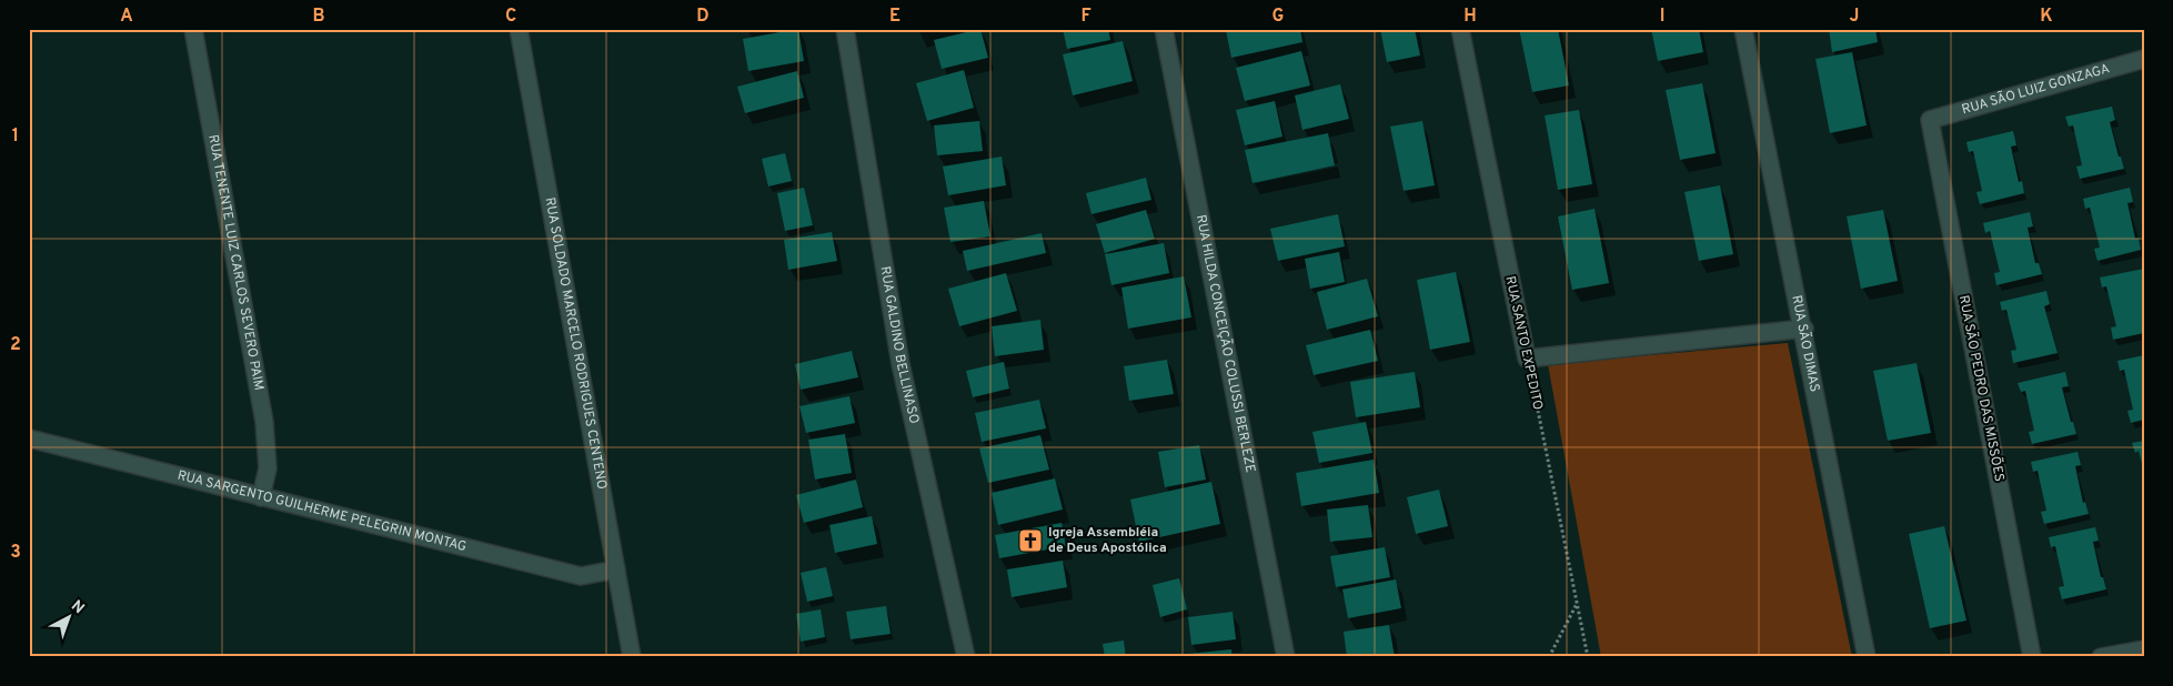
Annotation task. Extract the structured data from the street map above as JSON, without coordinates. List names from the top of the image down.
{
  "streets": {
    "street": [
      "RUA SÃO LUIZ GONZAGA",
      "RUA TENENTE LUIZ CARLOS SEVERO PAIM",
      "RUA SOLDADO MARCELO RODRIGUES CENTENO",
      "RUA HILDA CONCEIÇÃO COLUSSI BERLEZE",
      "RUA SANTO EXPEDITO",
      "RUA SÃO DIMAS",
      "RUA GALDINO BELLINASO",
      "RUA SÃO PEDRO DAS MISSÕES",
      "RUA SARGENTO GUILHERME PELEGRIN MONTAG"
    ]
  },
  "crossings": [
    ["RUA SÃO LUIZ GONZAGA", "RUA SÃO PEDRO DAS MISSÕES"],
    ["RUA TENENTE LUIZ CARLOS SEVERO PAIM", "RUA SARGENTO GUILHERME PELEGRIN MONTAG"],
    ["RUA SOLDADO MARCELO RODRIGUES CENTENO", "RUA SARGENTO GUILHERME PELEGRIN MONTAG"]
  ],
  "places": {
    "church": ["Igreja Assembléia de Deus Apostólica"]
  },
  "north": "top right",
  "grid": {
    "columns": [
      "A",
      "B",
      "C",
      "D",
      "E",
      "F",
      "G",
      "H",
      "I",
      "J",
      "K"
    ],
    "rows": ["1", "2", "3"]
  }
}
